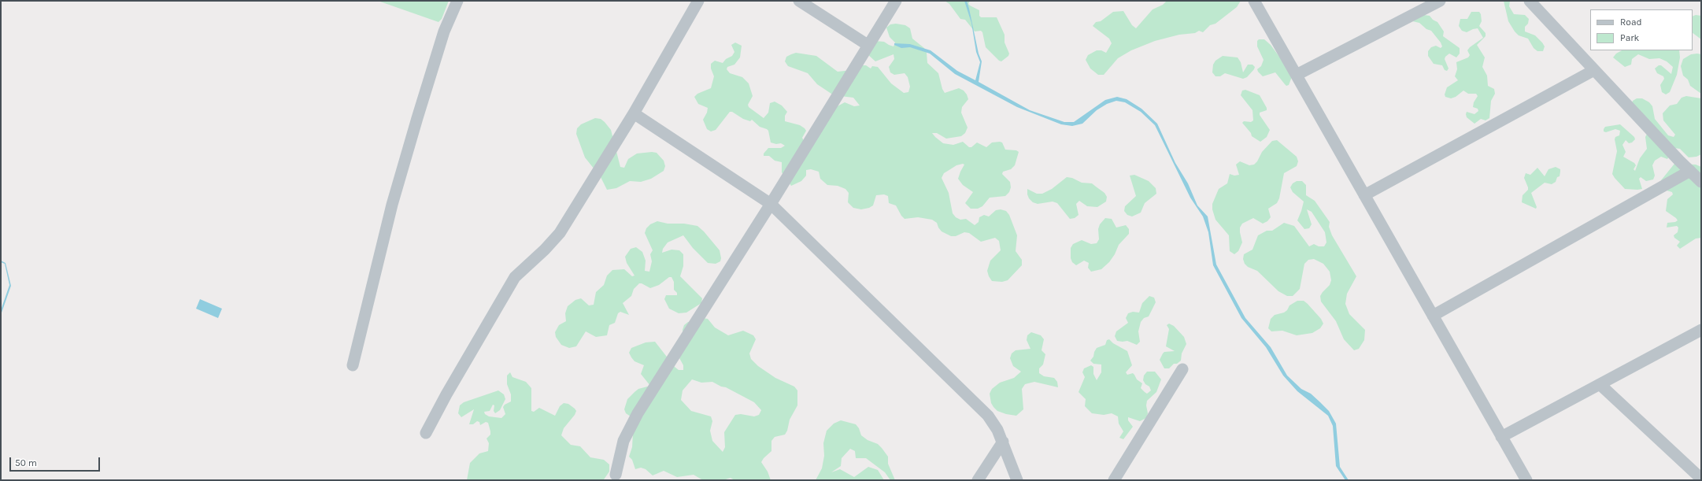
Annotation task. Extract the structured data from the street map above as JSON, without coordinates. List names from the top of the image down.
{
  "legend": ["Road", "Park"],
  "scale_bar": "50 m"
}
